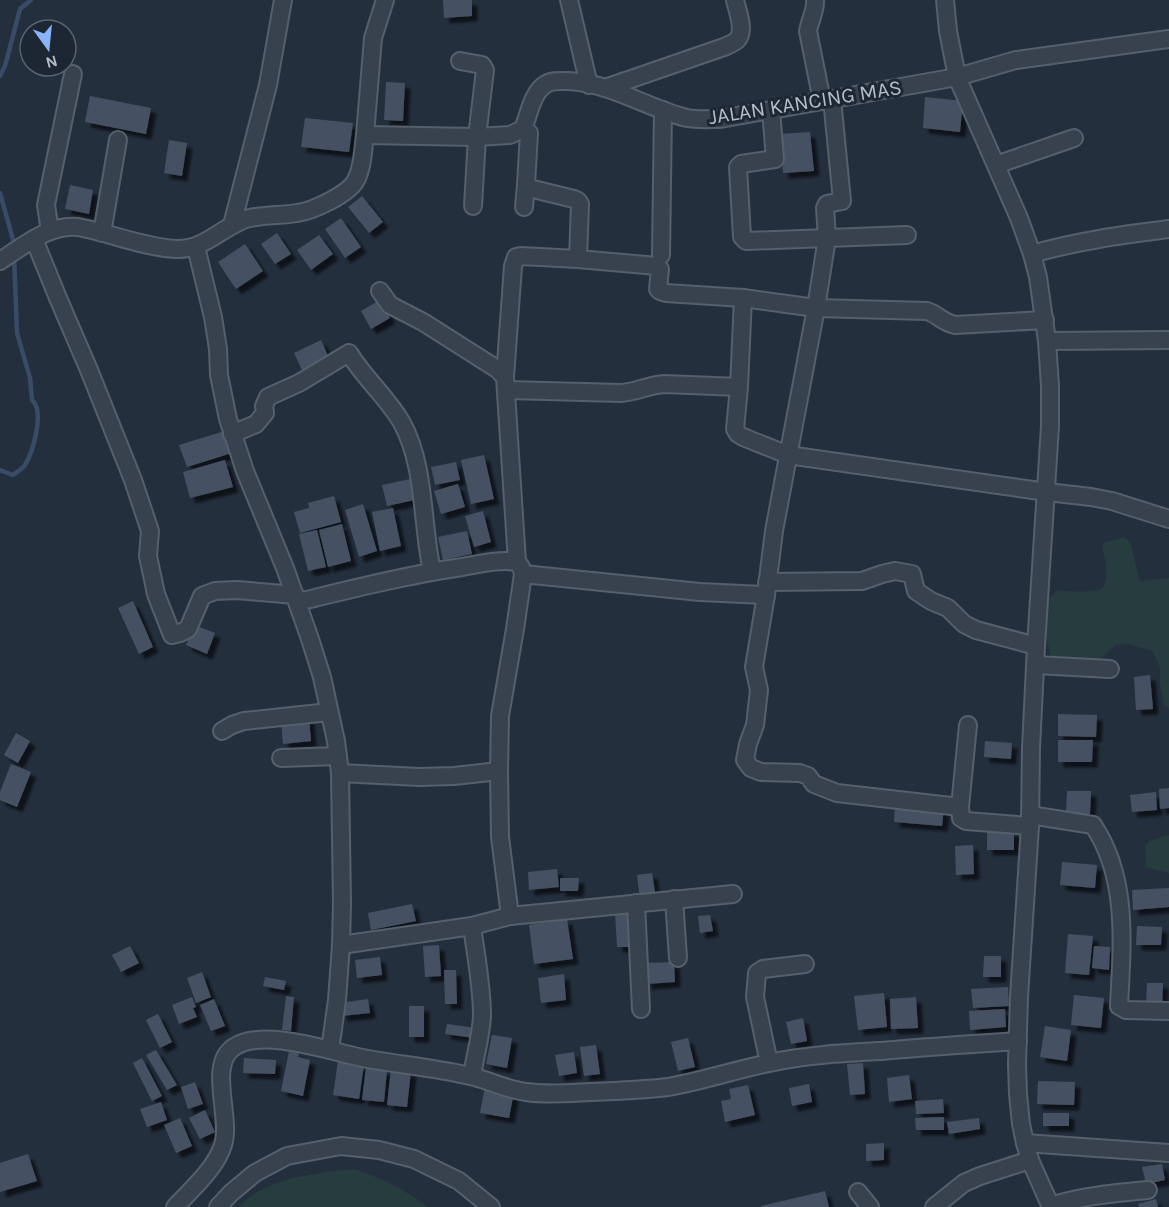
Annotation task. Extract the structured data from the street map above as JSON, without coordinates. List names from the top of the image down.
{
  "streets": {
    "street": ["JALAN KANCING MAS"]
  },
  "north": "bottom"
}
